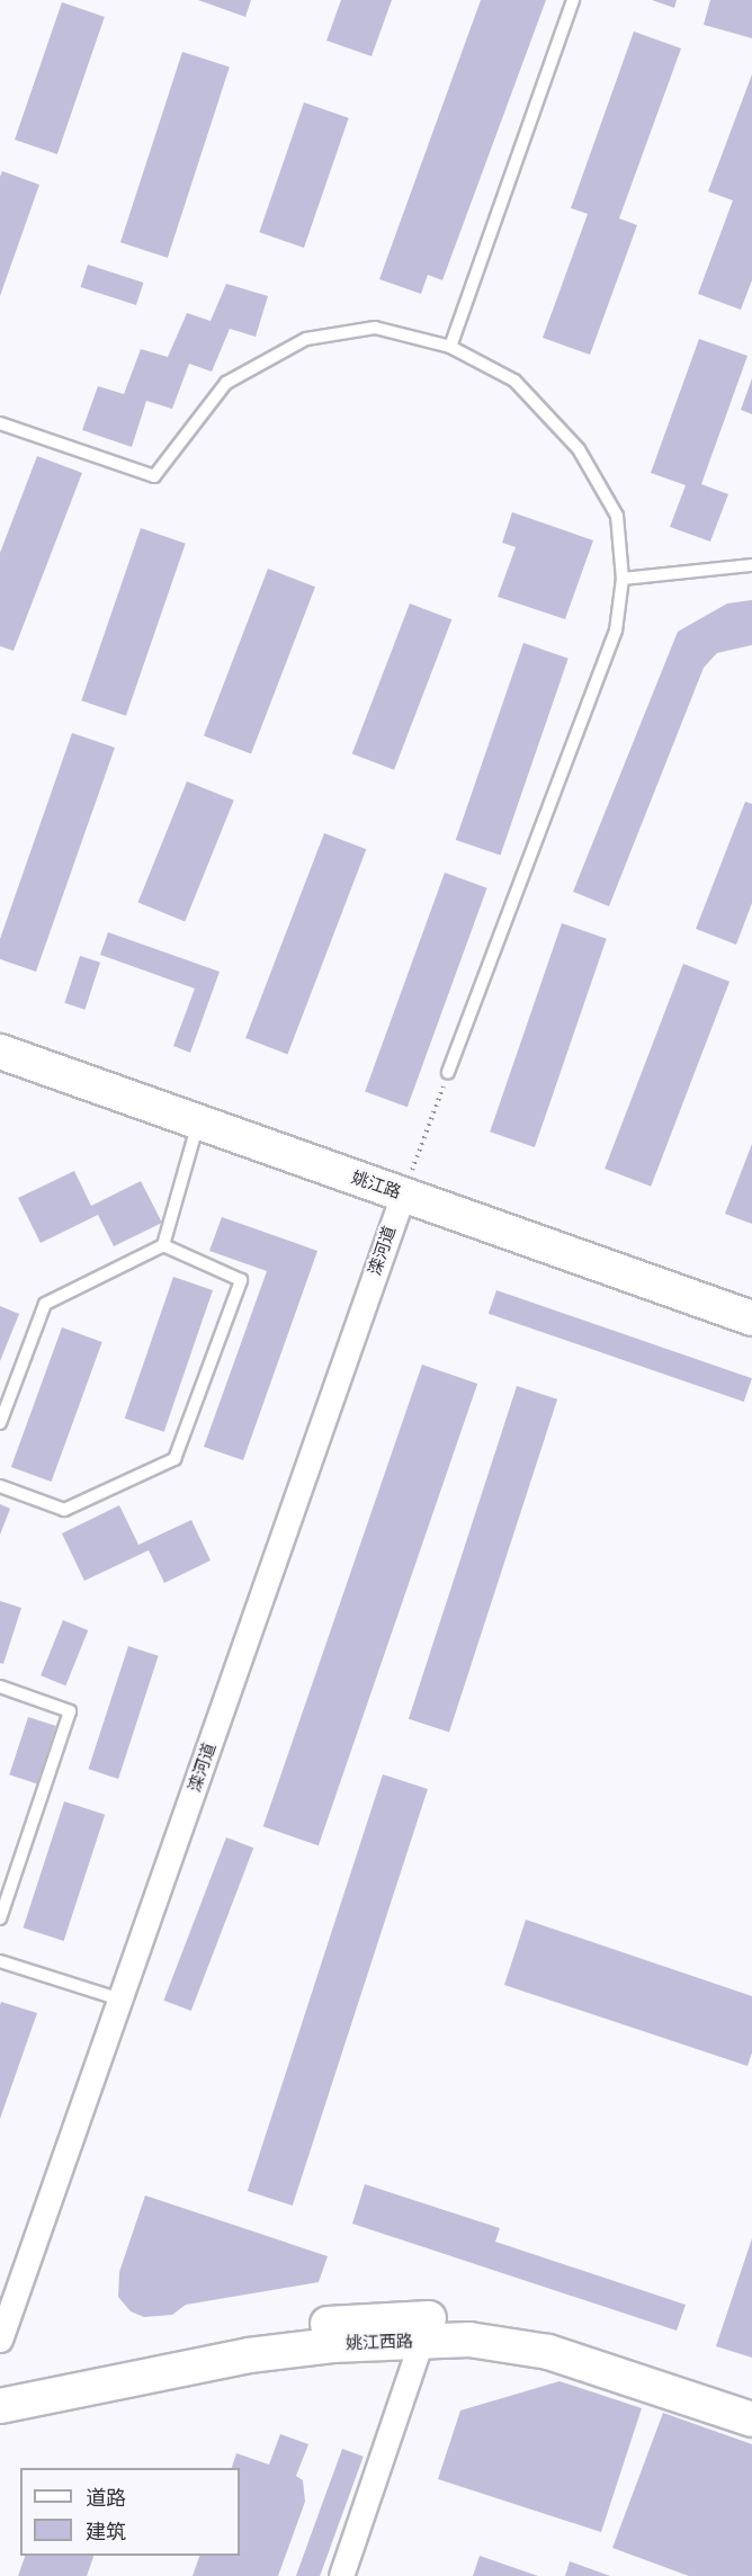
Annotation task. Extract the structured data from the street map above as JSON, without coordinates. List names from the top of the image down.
{
  "streets": {
    "street": ["姚江路", "滦河道", "姚江西路"]
  },
  "crossings": [
    ["姚江路", "滦河道"]
  ],
  "legend": ["道路", "建筑"]
}
